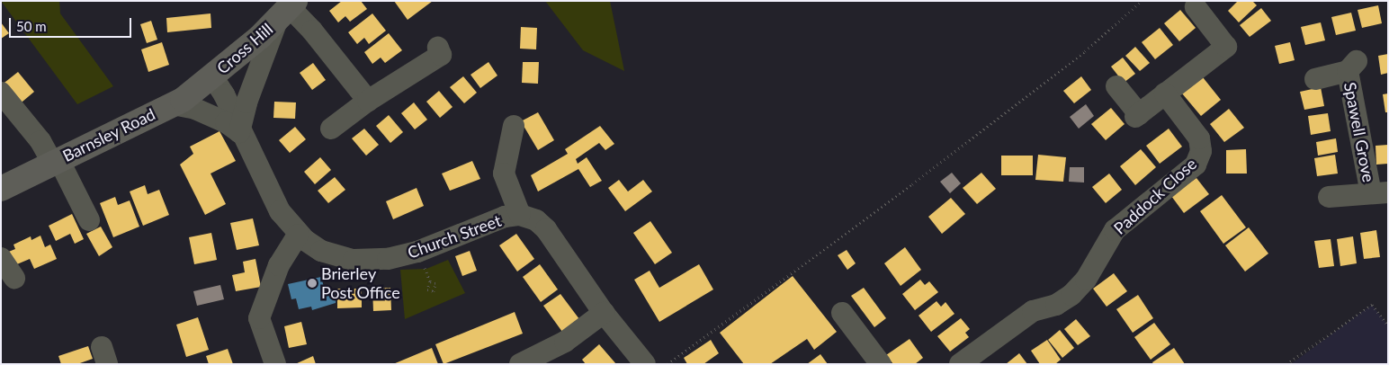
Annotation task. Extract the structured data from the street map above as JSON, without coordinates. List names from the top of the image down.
{
  "streets": {
    "highway": ["Cross Hill", "Barnsley Road"],
    "street": ["Spawell Grove", "Paddock Close", "Church Street"]
  },
  "crossings": [
    ["Cross Hill", "Barnsley Road"],
    ["Cross Hill", "Church Street"],
    ["Barnsley Road", "Church Street"]
  ],
  "places": ["Brierley Post Office"],
  "scale_bar": "50 m"
}
